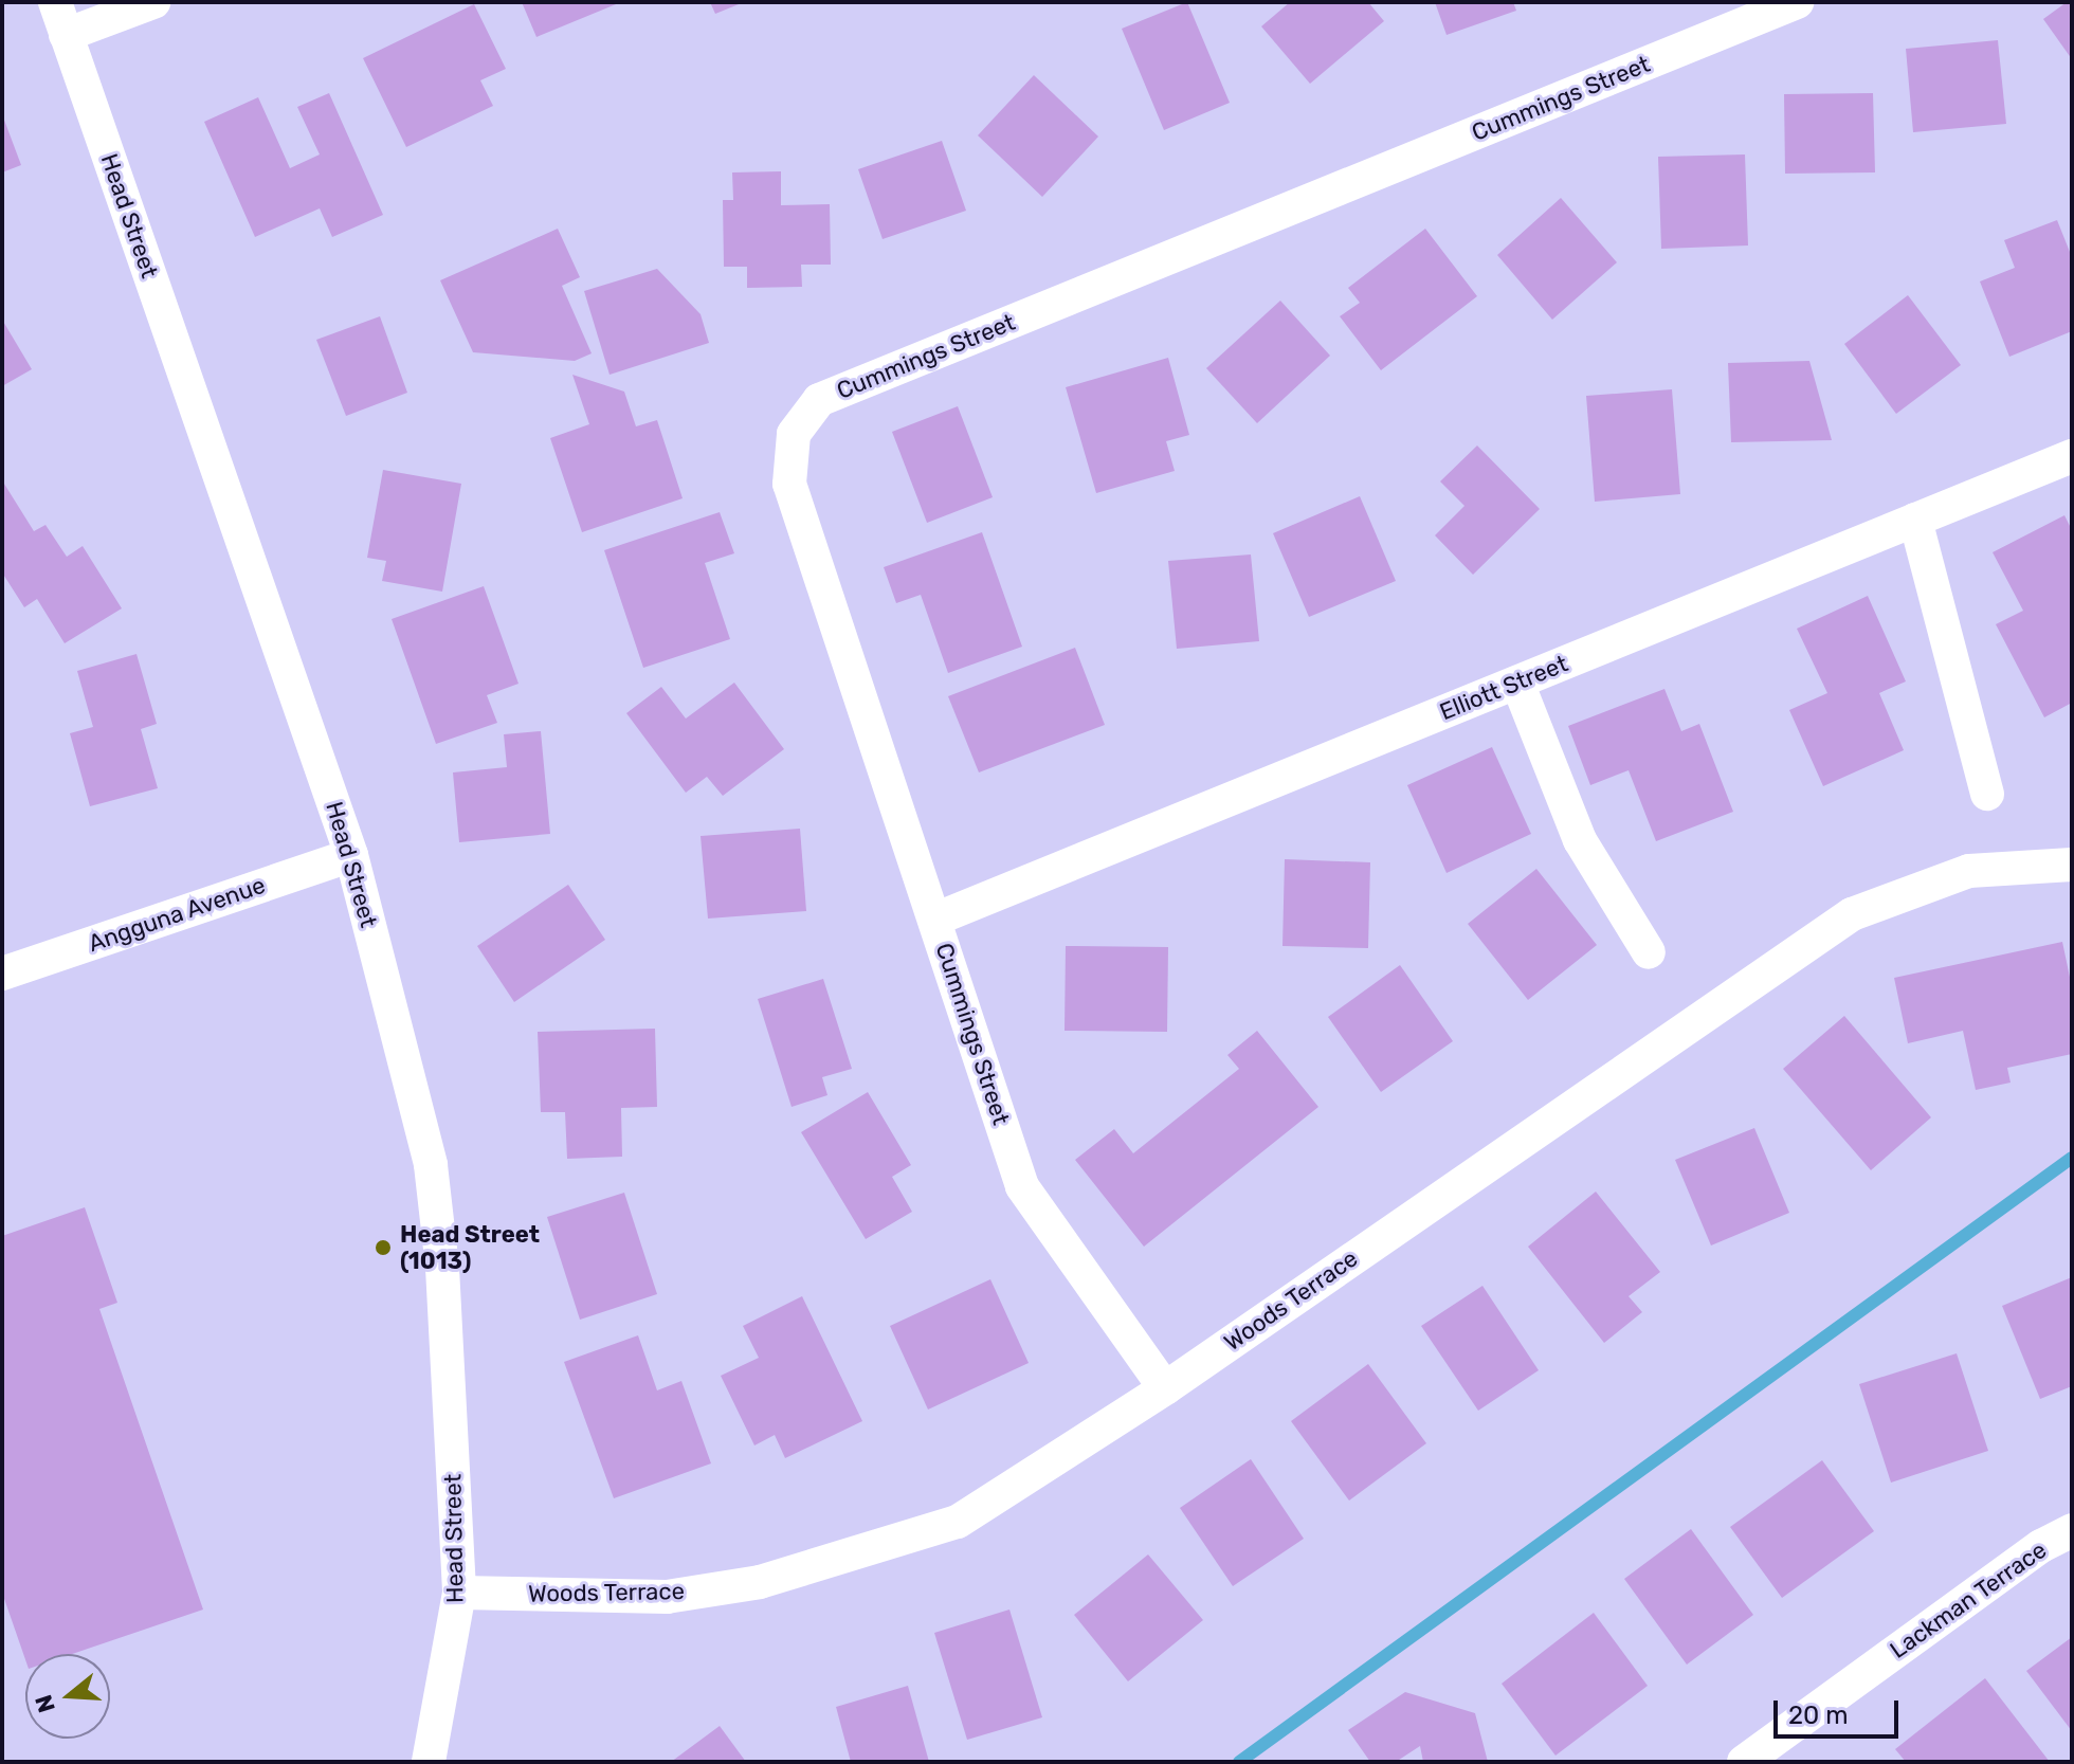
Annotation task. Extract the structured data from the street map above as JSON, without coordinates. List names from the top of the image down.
{
  "streets": {
    "street": [
      "Cummings Street",
      "Head Street",
      "Elliott Street",
      "Angguna Avenue",
      "Woods Terrace",
      "Lackman Terrace"
    ]
  },
  "crossings": [
    ["Cummings Street", "Elliott Street"],
    ["Cummings Street", "Woods Terrace"],
    ["Head Street", "Angguna Avenue"],
    ["Head Street", "Woods Terrace"]
  ],
  "places": ["Head Street (1013)"],
  "scale_bar": "20 m",
  "north": "left"
}
